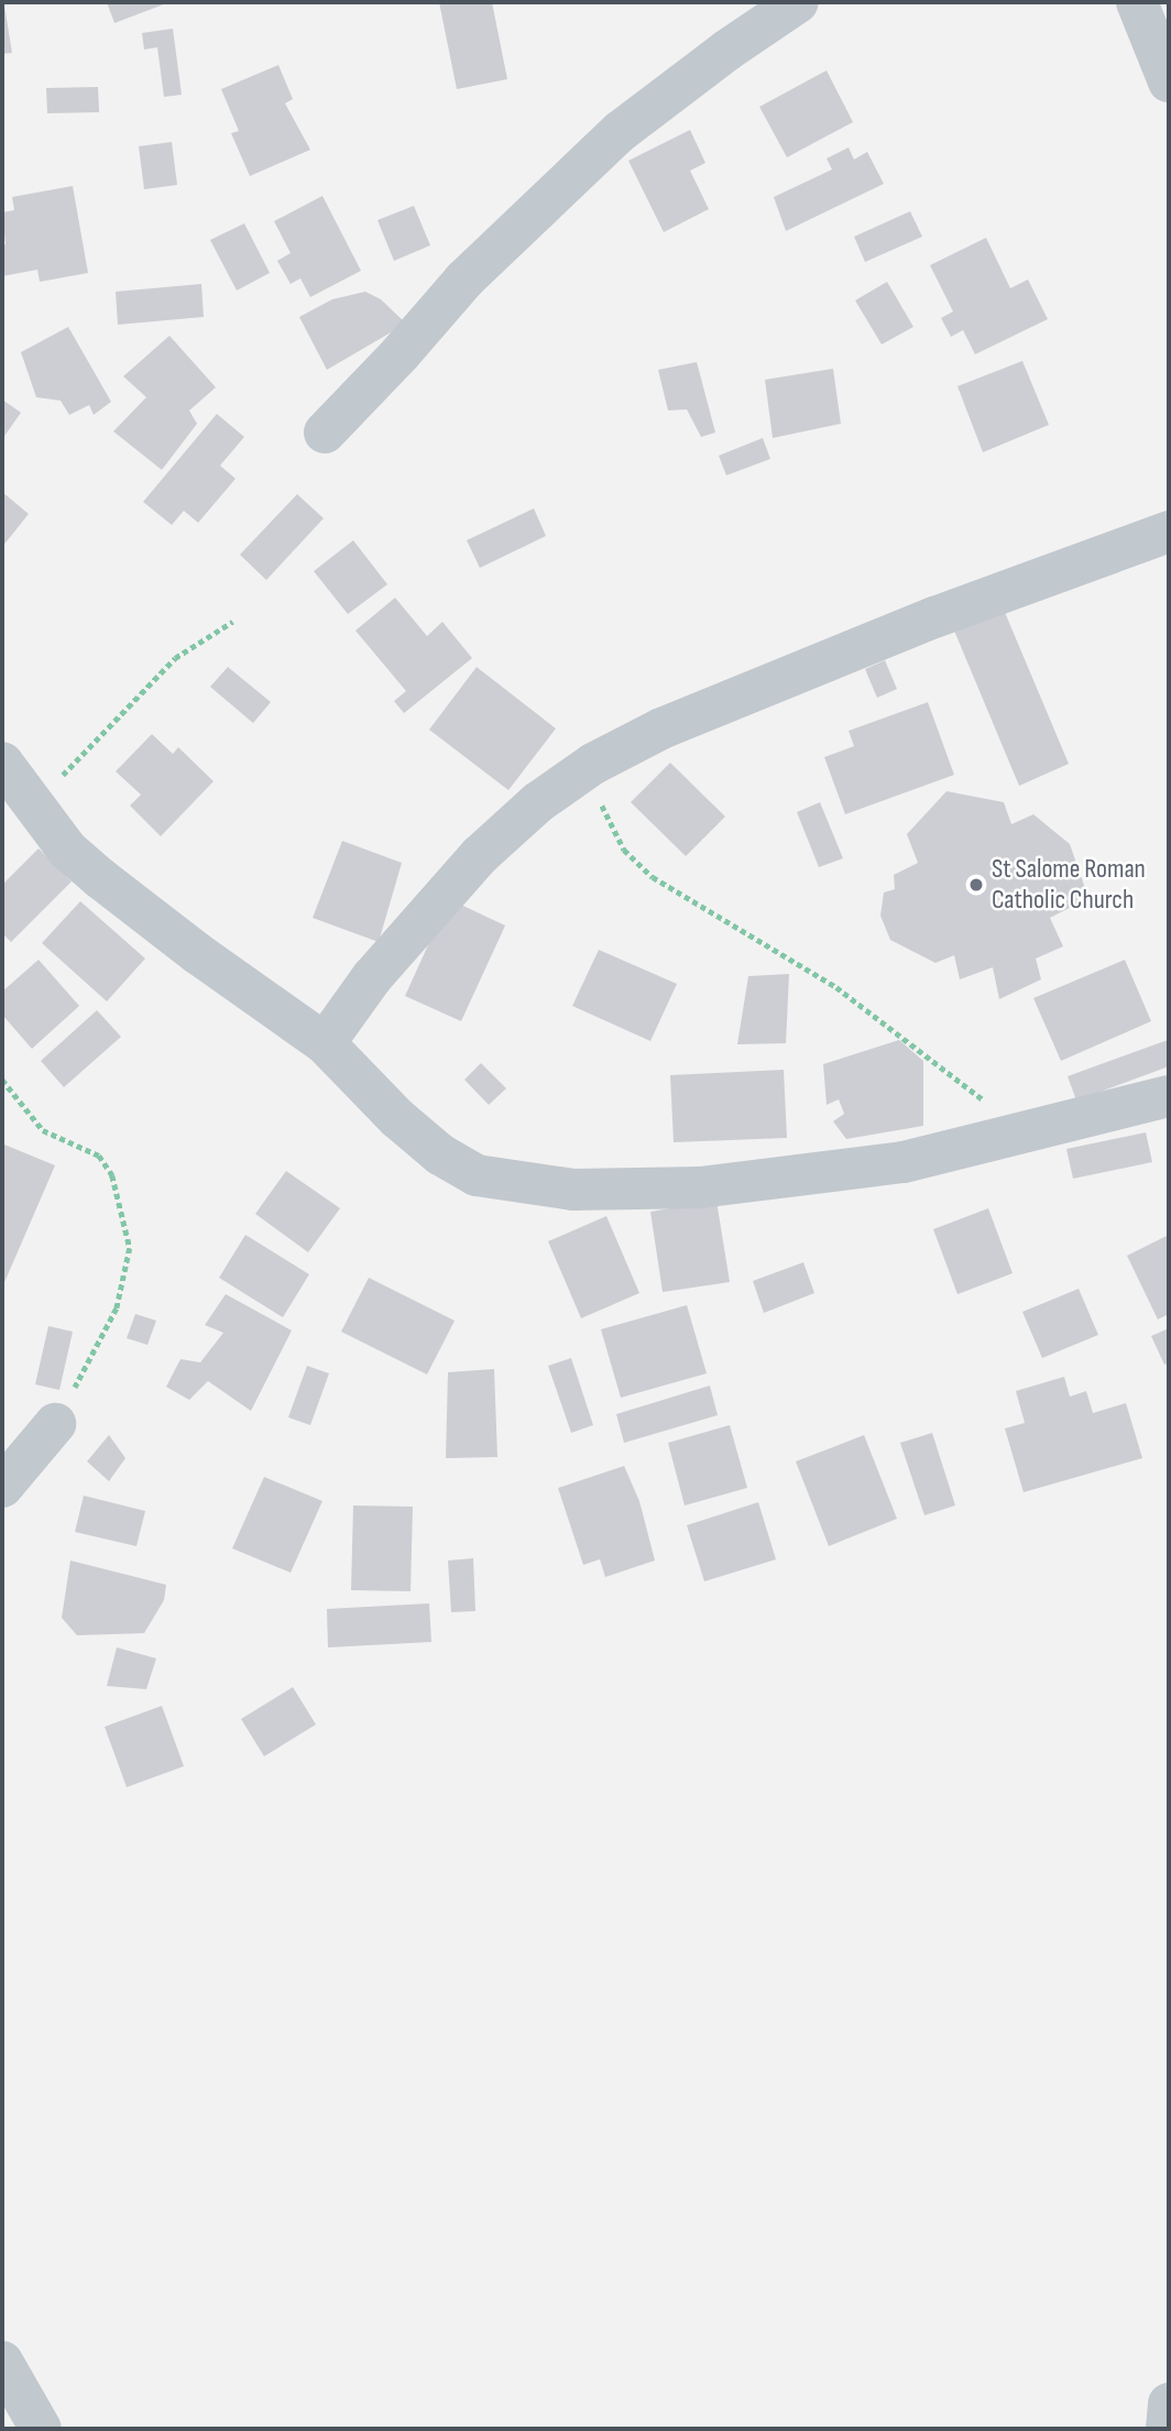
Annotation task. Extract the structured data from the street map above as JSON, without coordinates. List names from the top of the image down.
{
  "places": ["St Salome Roman Catholic Church"]
}
